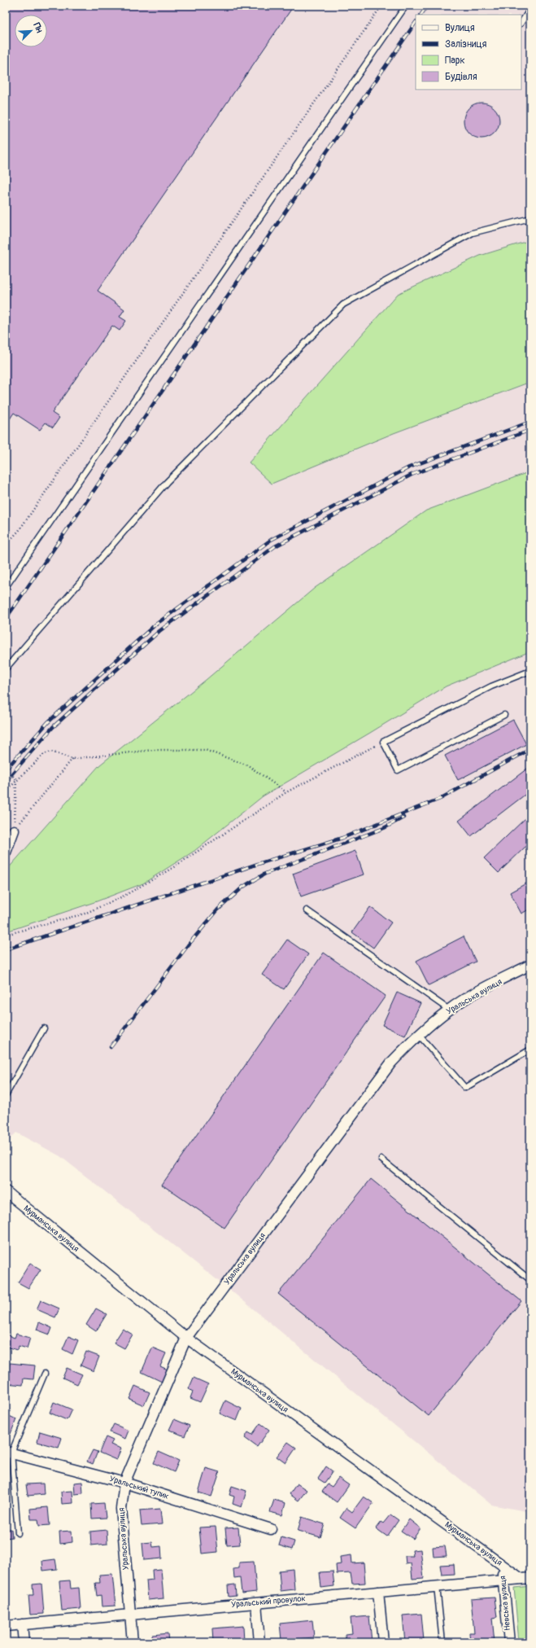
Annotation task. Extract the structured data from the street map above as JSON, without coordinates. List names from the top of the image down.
{
  "streets": {
    "street": [
      "Уральська вулиця",
      "Мурманська вулиця",
      "Уральський тупик",
      "Уральський провулок",
      "Невська вулиця"
    ]
  },
  "crossings": [
    ["Уральська вулиця", "Мурманська вулиця"],
    ["Уральська вулиця", "Уральський тупик"],
    ["Уральська вулиця", "Уральський провулок"],
    ["Мурманська вулиця", "Уральський провулок"],
    ["Мурманська вулиця", "Невська вулиця"],
    ["Уральський провулок", "Невська вулиця"]
  ],
  "legend": [
    "Вулиця",
    "Залізниця",
    "Парк",
    "Будівля"
  ],
  "north": "top right"
}
